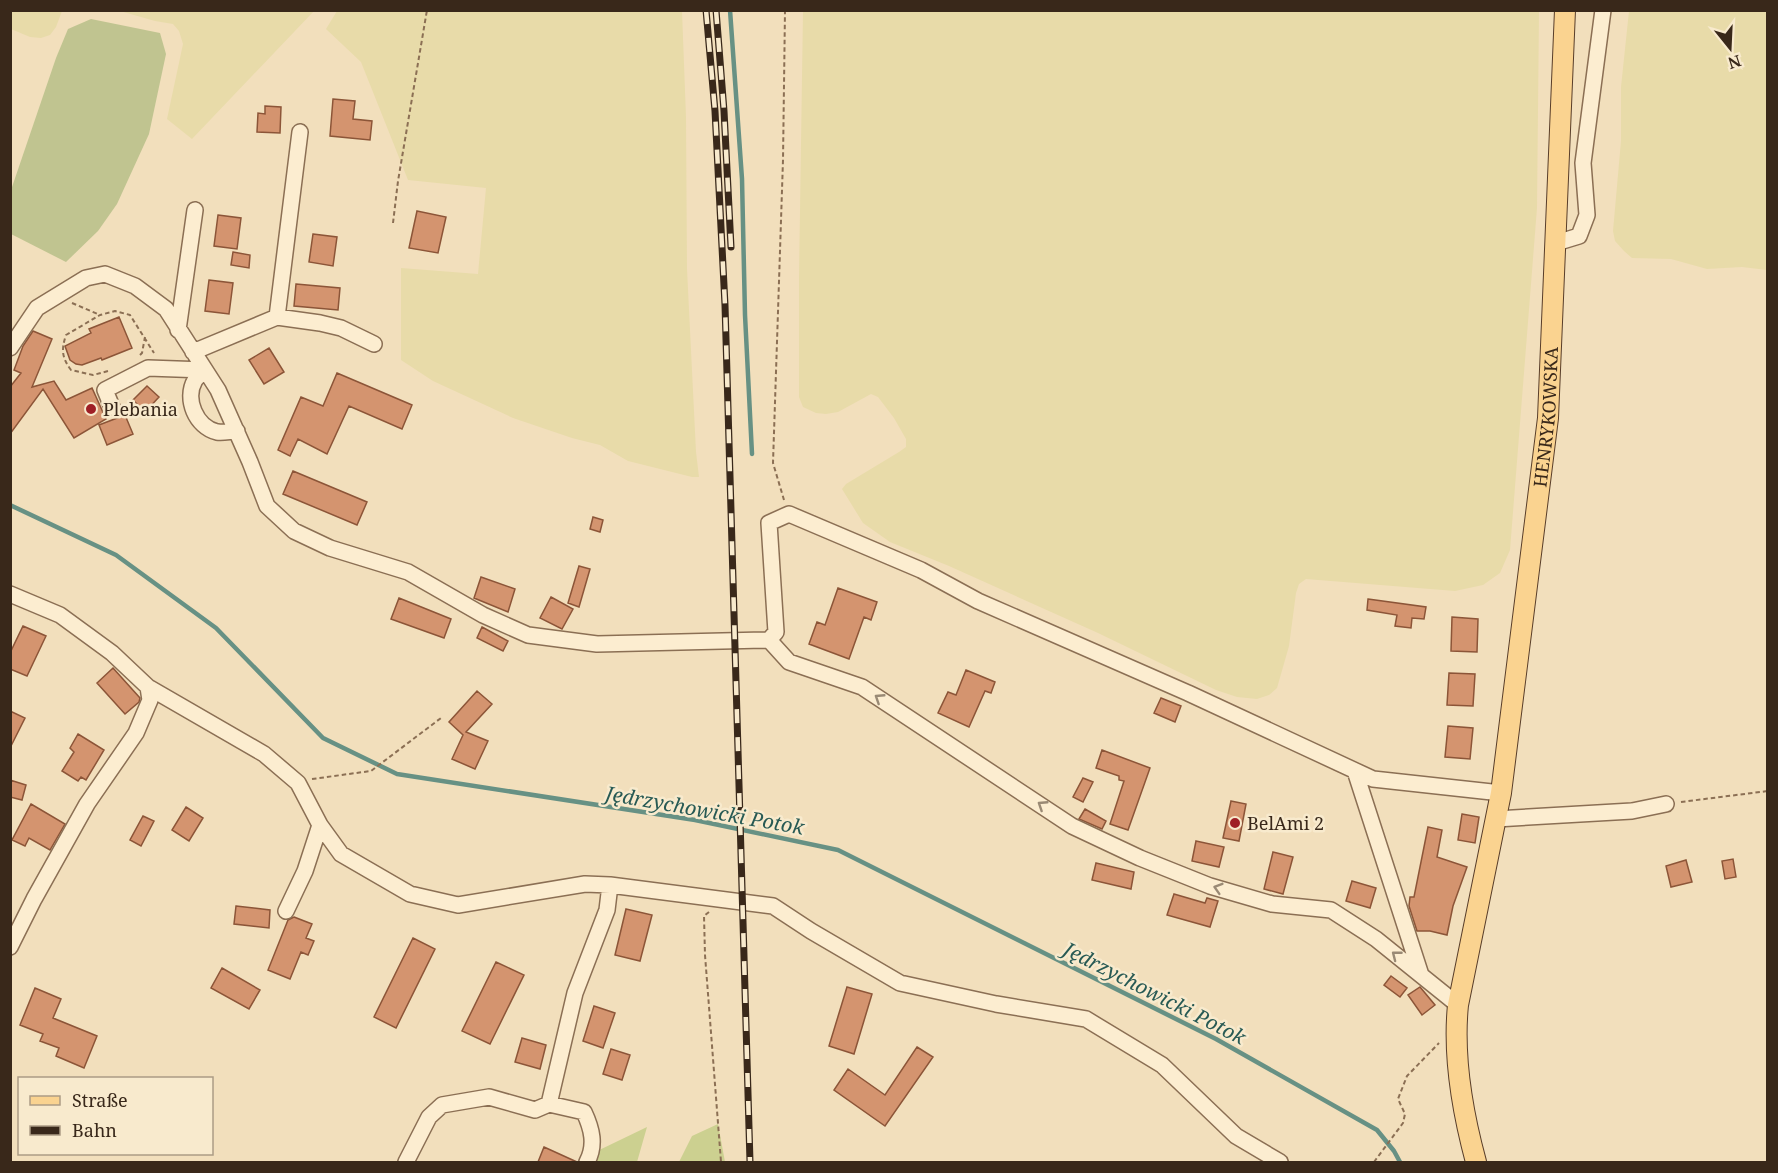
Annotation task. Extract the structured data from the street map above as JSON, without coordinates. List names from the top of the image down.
{
  "streets": {
    "main road": ["HENRYKOWSKA"]
  },
  "water": ["Jędrzychowicki Potok"],
  "places": ["Plebania", "BelAmi 2"],
  "legend": ["Straße", "Bahn"],
  "north": "bottom"
}
